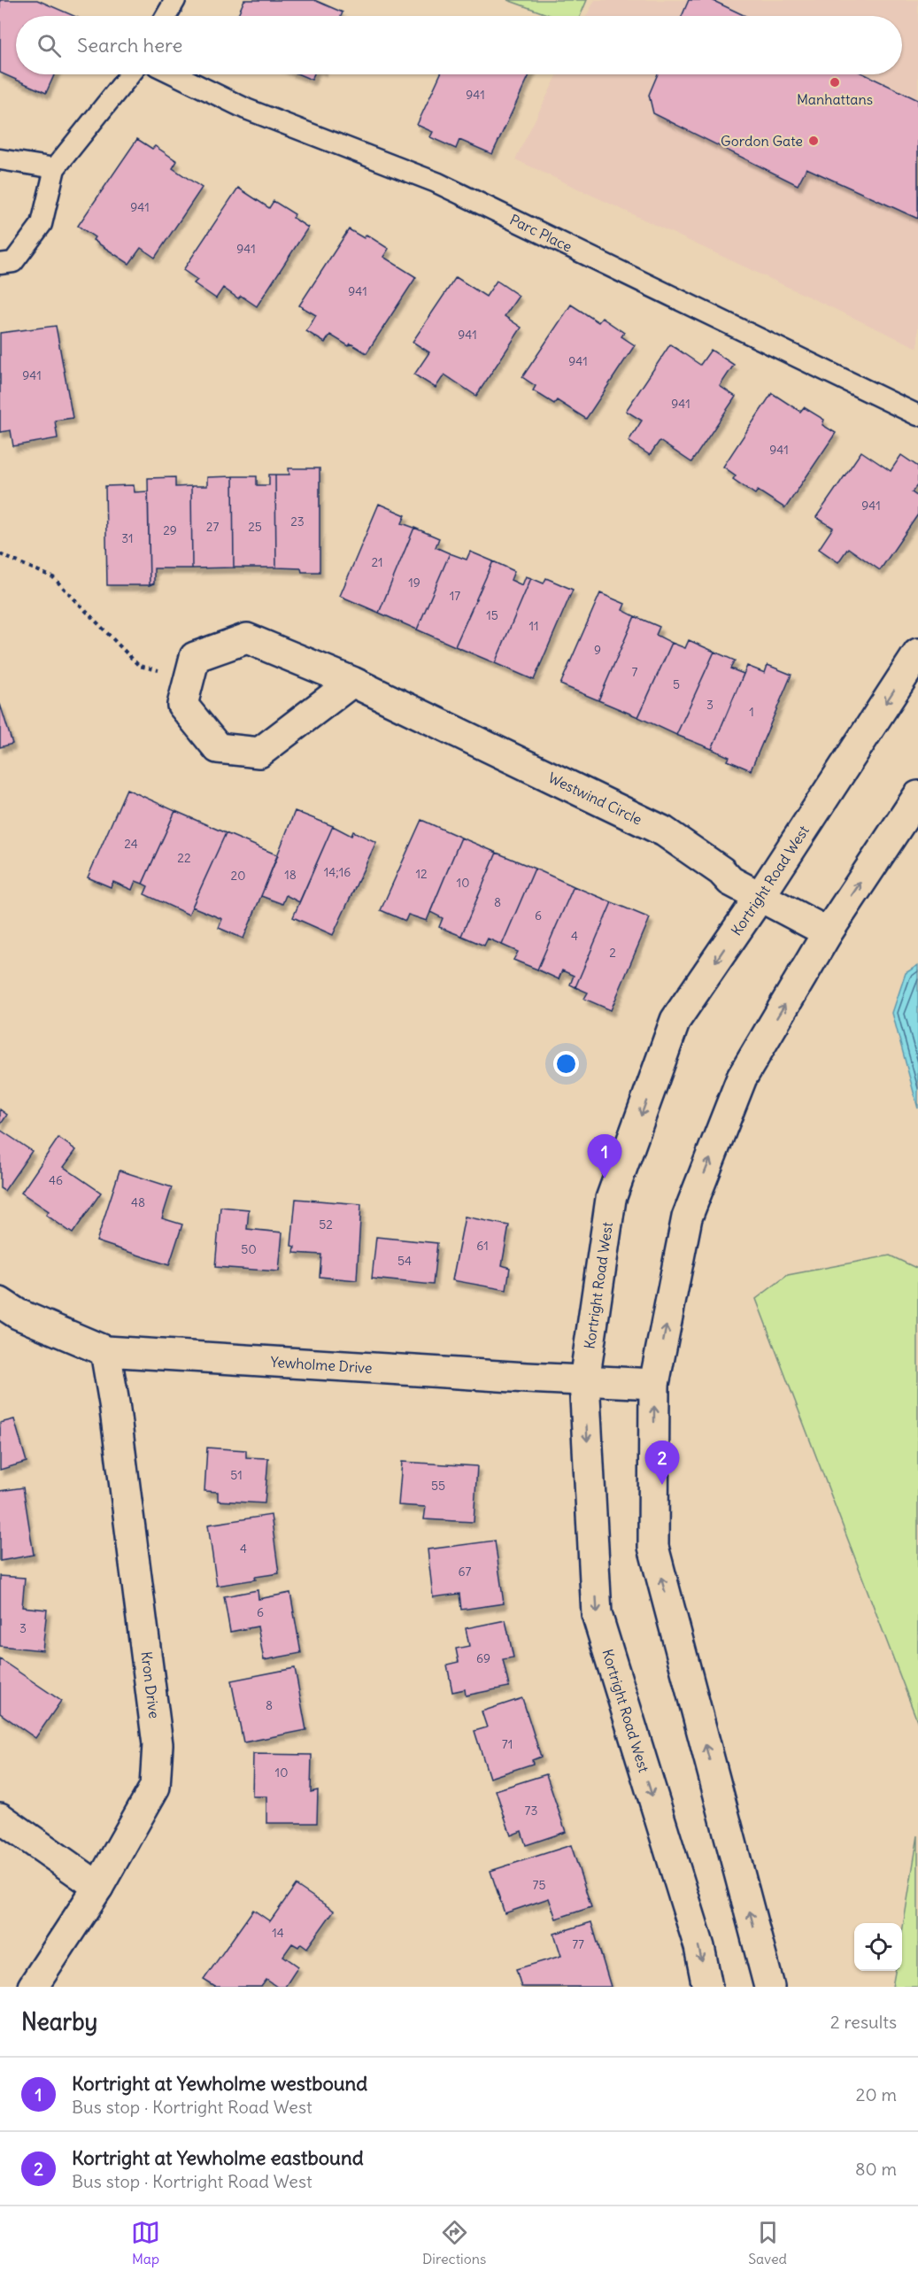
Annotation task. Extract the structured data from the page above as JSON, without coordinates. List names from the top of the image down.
{
  "streets": {
    "street": [
      "Westwind Circle",
      "Kortright Road West",
      "Yewholme Drive",
      "Kron Drive"
    ],
    "lane": ["Parc Place"]
  },
  "crossings": [
    ["Westwind Circle", "Kortright Road West"],
    ["Kortright Road West", "Yewholme Drive"],
    ["Yewholme Drive", "Kron Drive"]
  ],
  "places": ["Manhattans", "Gordon Gate"],
  "house_numbers": [
    "941",
    "941",
    "941",
    "941",
    "941",
    "941",
    "941",
    "941",
    "941",
    "941",
    "23",
    "27",
    "25",
    "29",
    "31",
    "21",
    "19",
    "17",
    "15",
    "11",
    "9",
    "7",
    "5",
    "3",
    "1",
    "24",
    "22",
    "14;16",
    "12",
    "18",
    "20",
    "10",
    "8",
    "6",
    "4",
    "2",
    "46",
    "48",
    "52",
    "61",
    "50",
    "54",
    "51",
    "55",
    "4",
    "67",
    "6",
    "3",
    "69",
    "8",
    "71",
    "10",
    "73",
    "75",
    "14",
    "77"
  ],
  "page": {
    "search": "Search here",
    "pins": ["1", "2"],
    "heading": ["Nearby", "2 results"],
    "list": [
      {
        "mark": "1",
        "name": "Kortright at Yewholme westbound",
        "note": "Bus stop · Kortright Road West",
        "value": "20 m"
      },
      {
        "mark": "2",
        "name": "Kortright at Yewholme eastbound",
        "note": "Bus stop · Kortright Road West",
        "value": "80 m"
      }
    ],
    "nav": ["Map", "Directions", "Saved"]
  }
}
